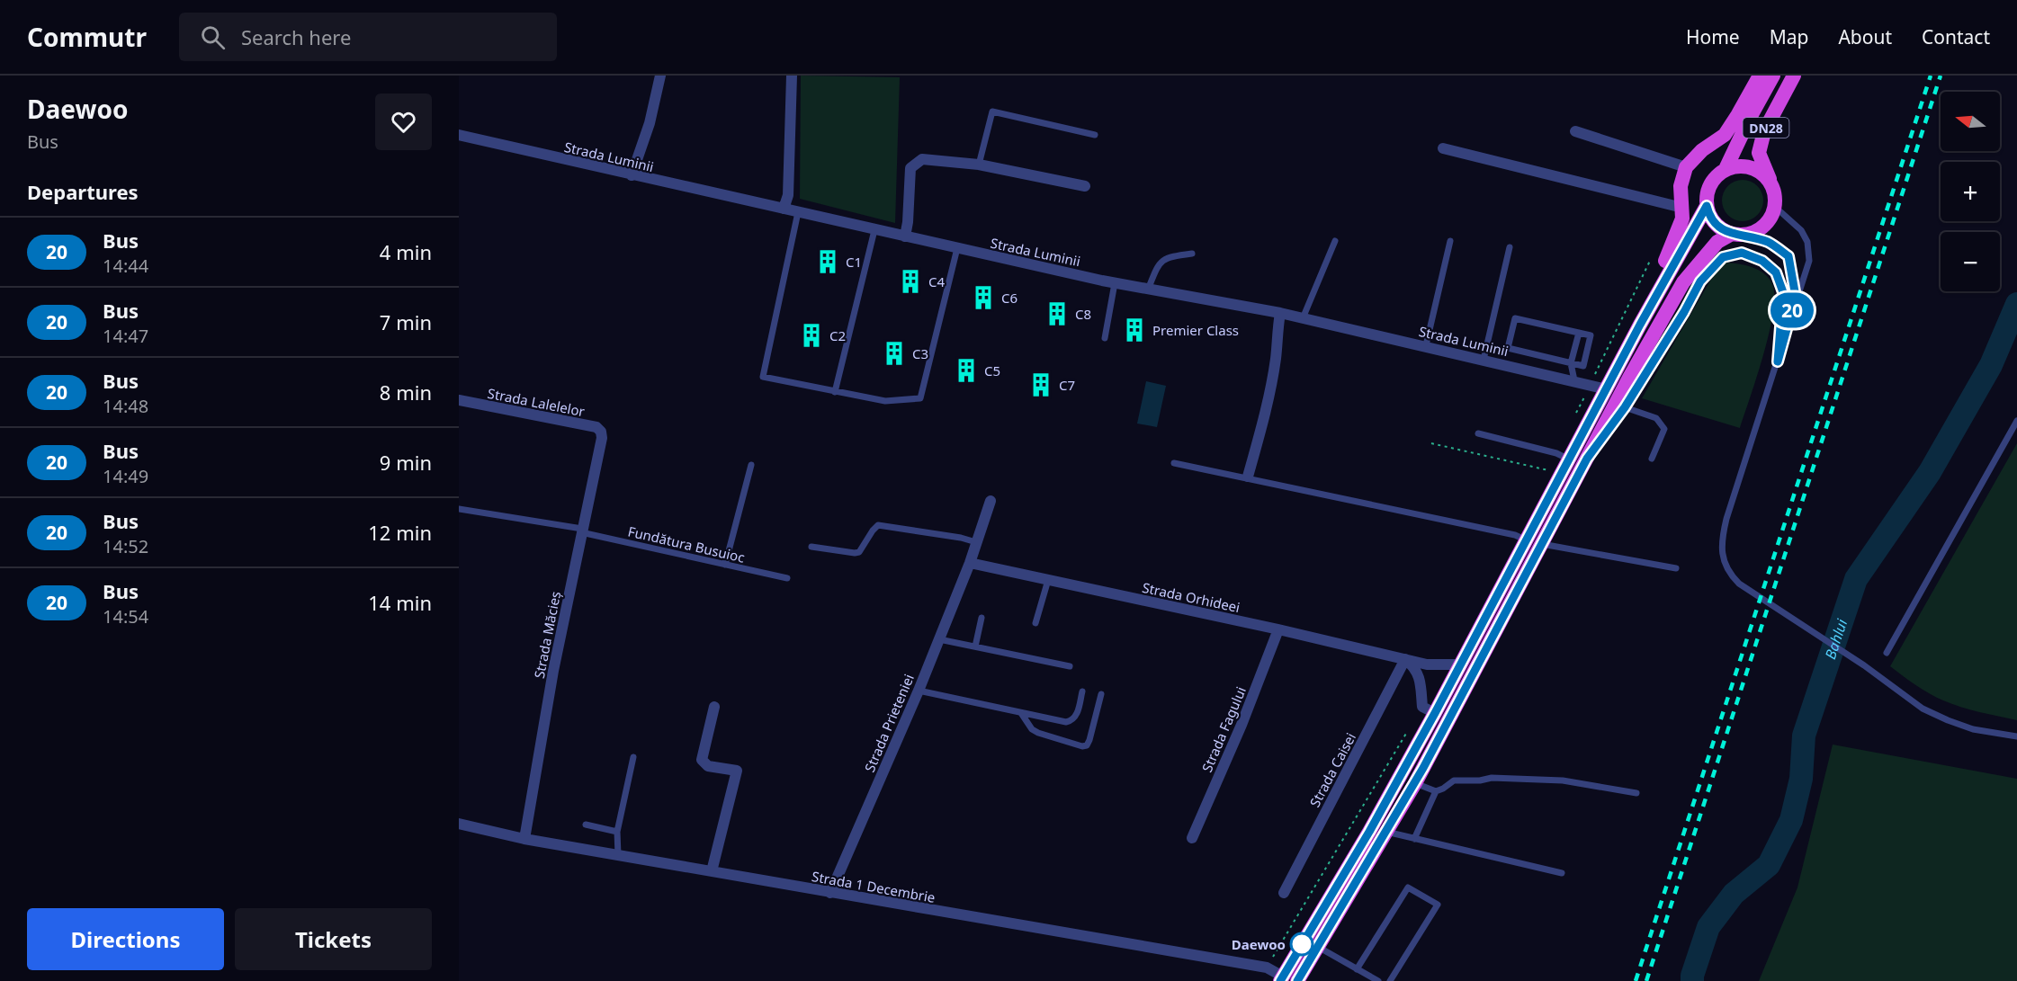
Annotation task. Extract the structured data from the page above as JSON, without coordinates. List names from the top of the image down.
{
  "streets": {
    "highway": ["DN28"],
    "street": [
      "Strada Luminii",
      "Strada Lalelelor",
      "Strada Orhideei",
      "Strada Măcieș",
      "Strada Prieteniei",
      "Strada Fagului",
      "Strada Caisei",
      "Strada 1 Decembrie"
    ],
    "lane": ["Fundătura Busuioc"]
  },
  "crossings": [
    ["DN28", "Strada Luminii"],
    ["DN28", "Strada Orhideei"],
    ["DN28", "Strada 1 Decembrie"],
    ["Strada Lalelelor", "Strada Măcieș"],
    ["Fundătura Busuioc", "Strada Măcieș"],
    ["Strada Orhideei", "Strada Prieteniei"],
    ["Strada Orhideei", "Strada Fagului"],
    ["Strada Orhideei", "Strada Caisei"],
    ["Strada Măcieș", "Strada 1 Decembrie"],
    ["Strada Prieteniei", "Strada 1 Decembrie"]
  ],
  "water": ["Bahlui"],
  "places": {
    "building": [
      "C1",
      "C4",
      "C6",
      "C8",
      "Premier Class",
      "C2",
      "C3",
      "C5",
      "C7"
    ],
    "other": ["Daewoo"]
  },
  "lines": ["bus line 20"],
  "north": "left",
  "page": {
    "header": "Commutr",
    "search": "Search here",
    "nav": [
      "Home",
      "Map",
      "About",
      "Contact"
    ],
    "heading": [
      ["Daewoo", "Bus"],
      "Departures"
    ],
    "on_map": "20",
    "map_buttons": ["+", "−"],
    "list": [
      {
        "mark": "20",
        "name": "Bus",
        "note": "14:44",
        "value": "4 min"
      },
      {
        "mark": "20",
        "name": "Bus",
        "note": "14:47",
        "value": "7 min"
      },
      {
        "mark": "20",
        "name": "Bus",
        "note": "14:48",
        "value": "8 min"
      },
      {
        "mark": "20",
        "name": "Bus",
        "note": "14:49",
        "value": "9 min"
      },
      {
        "mark": "20",
        "name": "Bus",
        "note": "14:52",
        "value": "12 min"
      },
      {
        "mark": "20",
        "name": "Bus",
        "note": "14:54",
        "value": "14 min"
      }
    ],
    "buttons": ["Directions", "Tickets"]
  }
}
